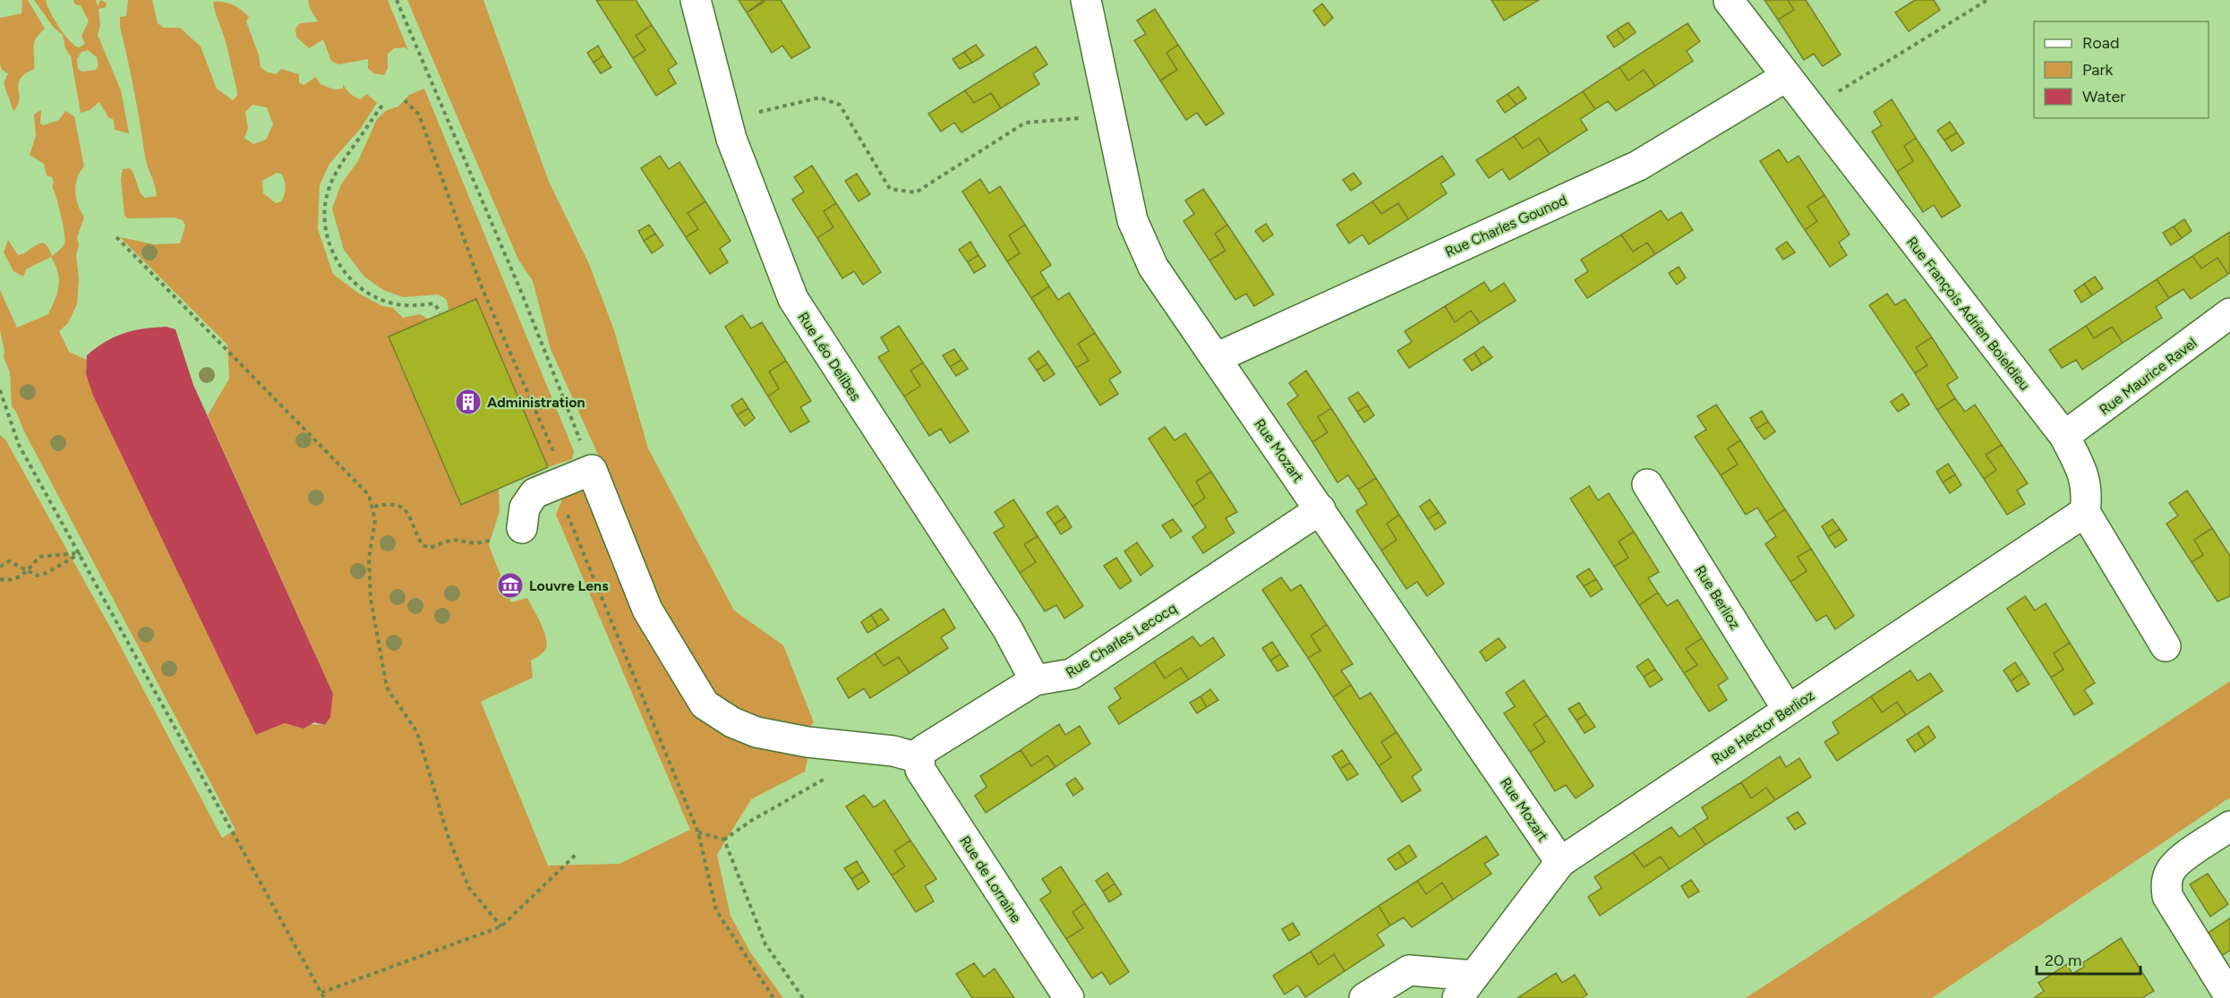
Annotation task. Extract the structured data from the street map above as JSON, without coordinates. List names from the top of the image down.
{
  "streets": {
    "street": [
      "Rue Charles Gounod",
      "Rue François Adrien Boieldieu",
      "Rue Léo Delibes",
      "Rue Maurice Ravel",
      "Rue Mozart",
      "Rue Berlioz",
      "Rue Charles Lecocq",
      "Rue Hector Berlioz",
      "Rue de Lorraine"
    ]
  },
  "crossings": [
    ["Rue Charles Gounod", "Rue François Adrien Boieldieu"],
    ["Rue Charles Gounod", "Rue Mozart"],
    ["Rue François Adrien Boieldieu", "Rue Maurice Ravel"],
    ["Rue François Adrien Boieldieu", "Rue Hector Berlioz"],
    ["Rue Léo Delibes", "Rue Charles Lecocq"],
    ["Rue Mozart", "Rue Charles Lecocq"],
    ["Rue Mozart", "Rue Hector Berlioz"],
    ["Rue Berlioz", "Rue Hector Berlioz"],
    ["Rue Charles Lecocq", "Rue de Lorraine"]
  ],
  "places": {
    "building": ["Administration"],
    "museum": ["Louvre Lens"]
  },
  "legend": ["Road", "Park", "Water"],
  "scale_bar": "20 m"
}
